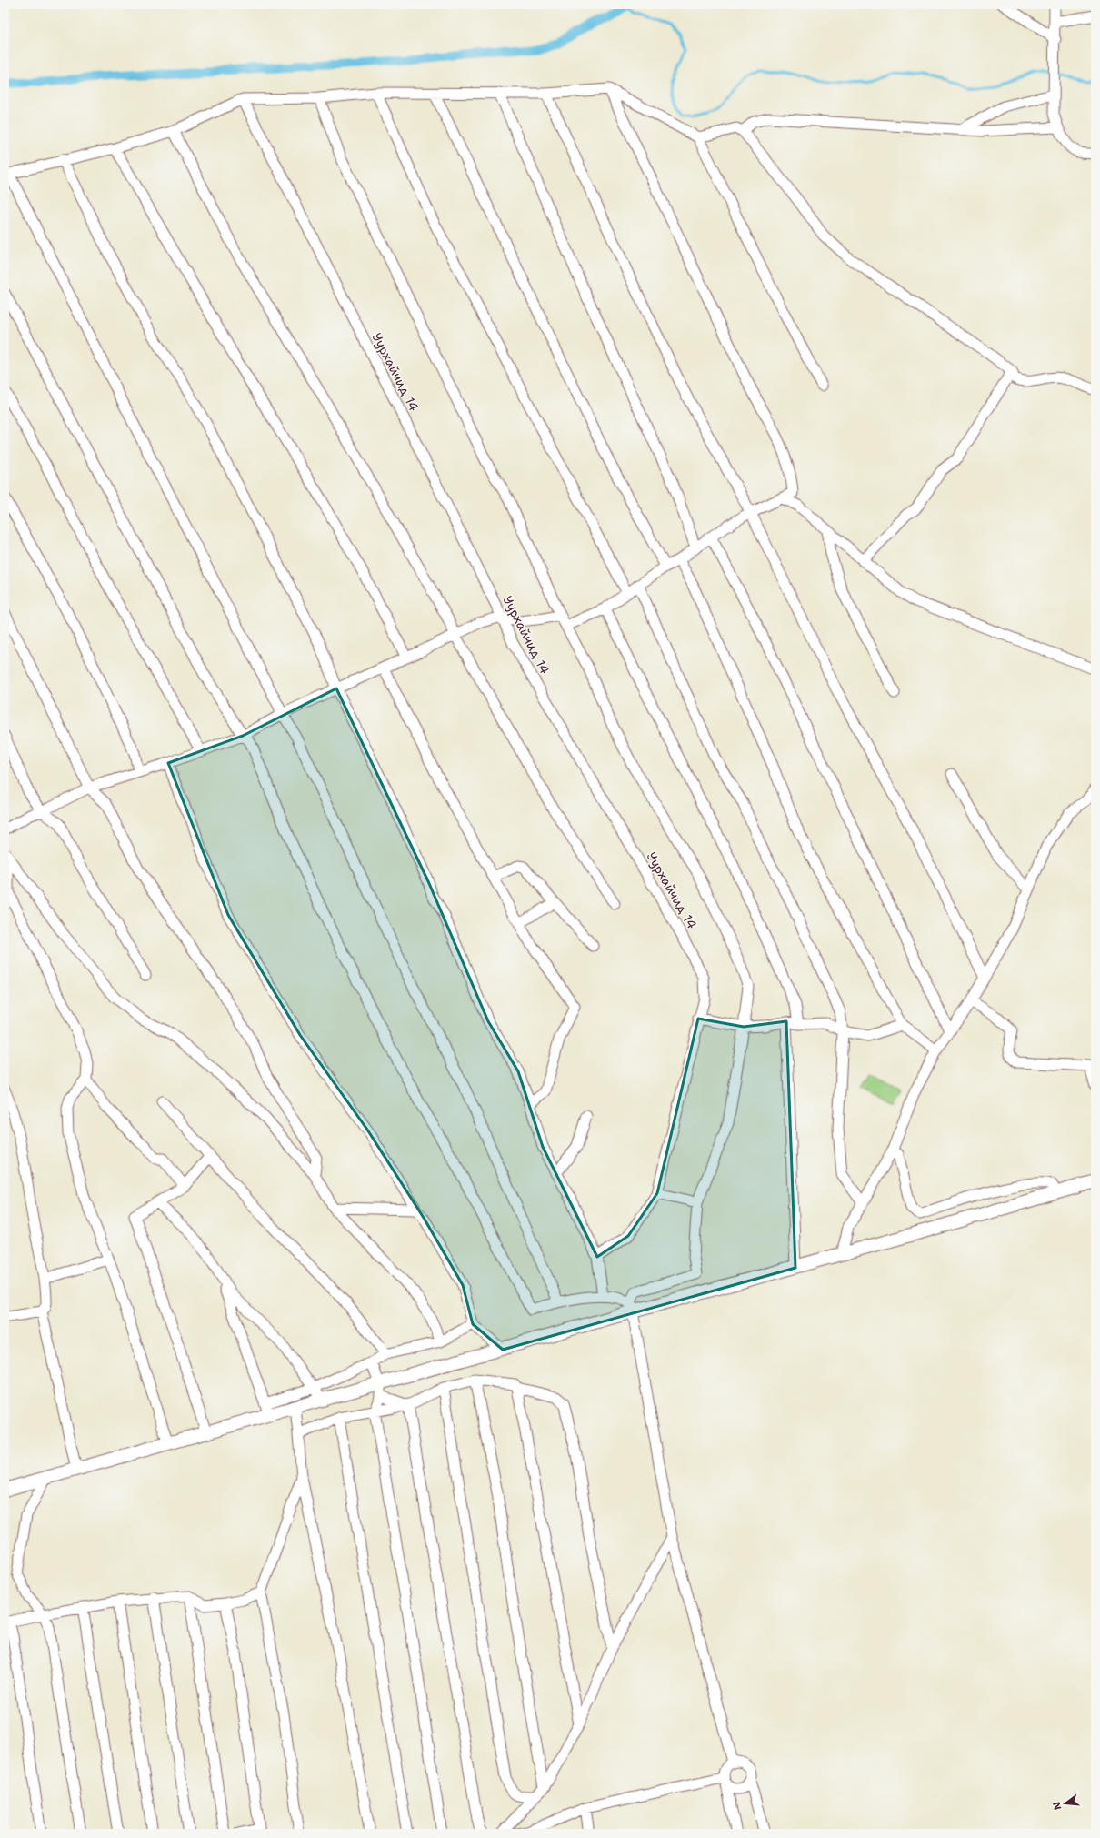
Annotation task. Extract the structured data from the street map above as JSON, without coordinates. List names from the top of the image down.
{
  "streets": {
    "street": ["Уурхайчид 14"]
  },
  "north": "left"
}
